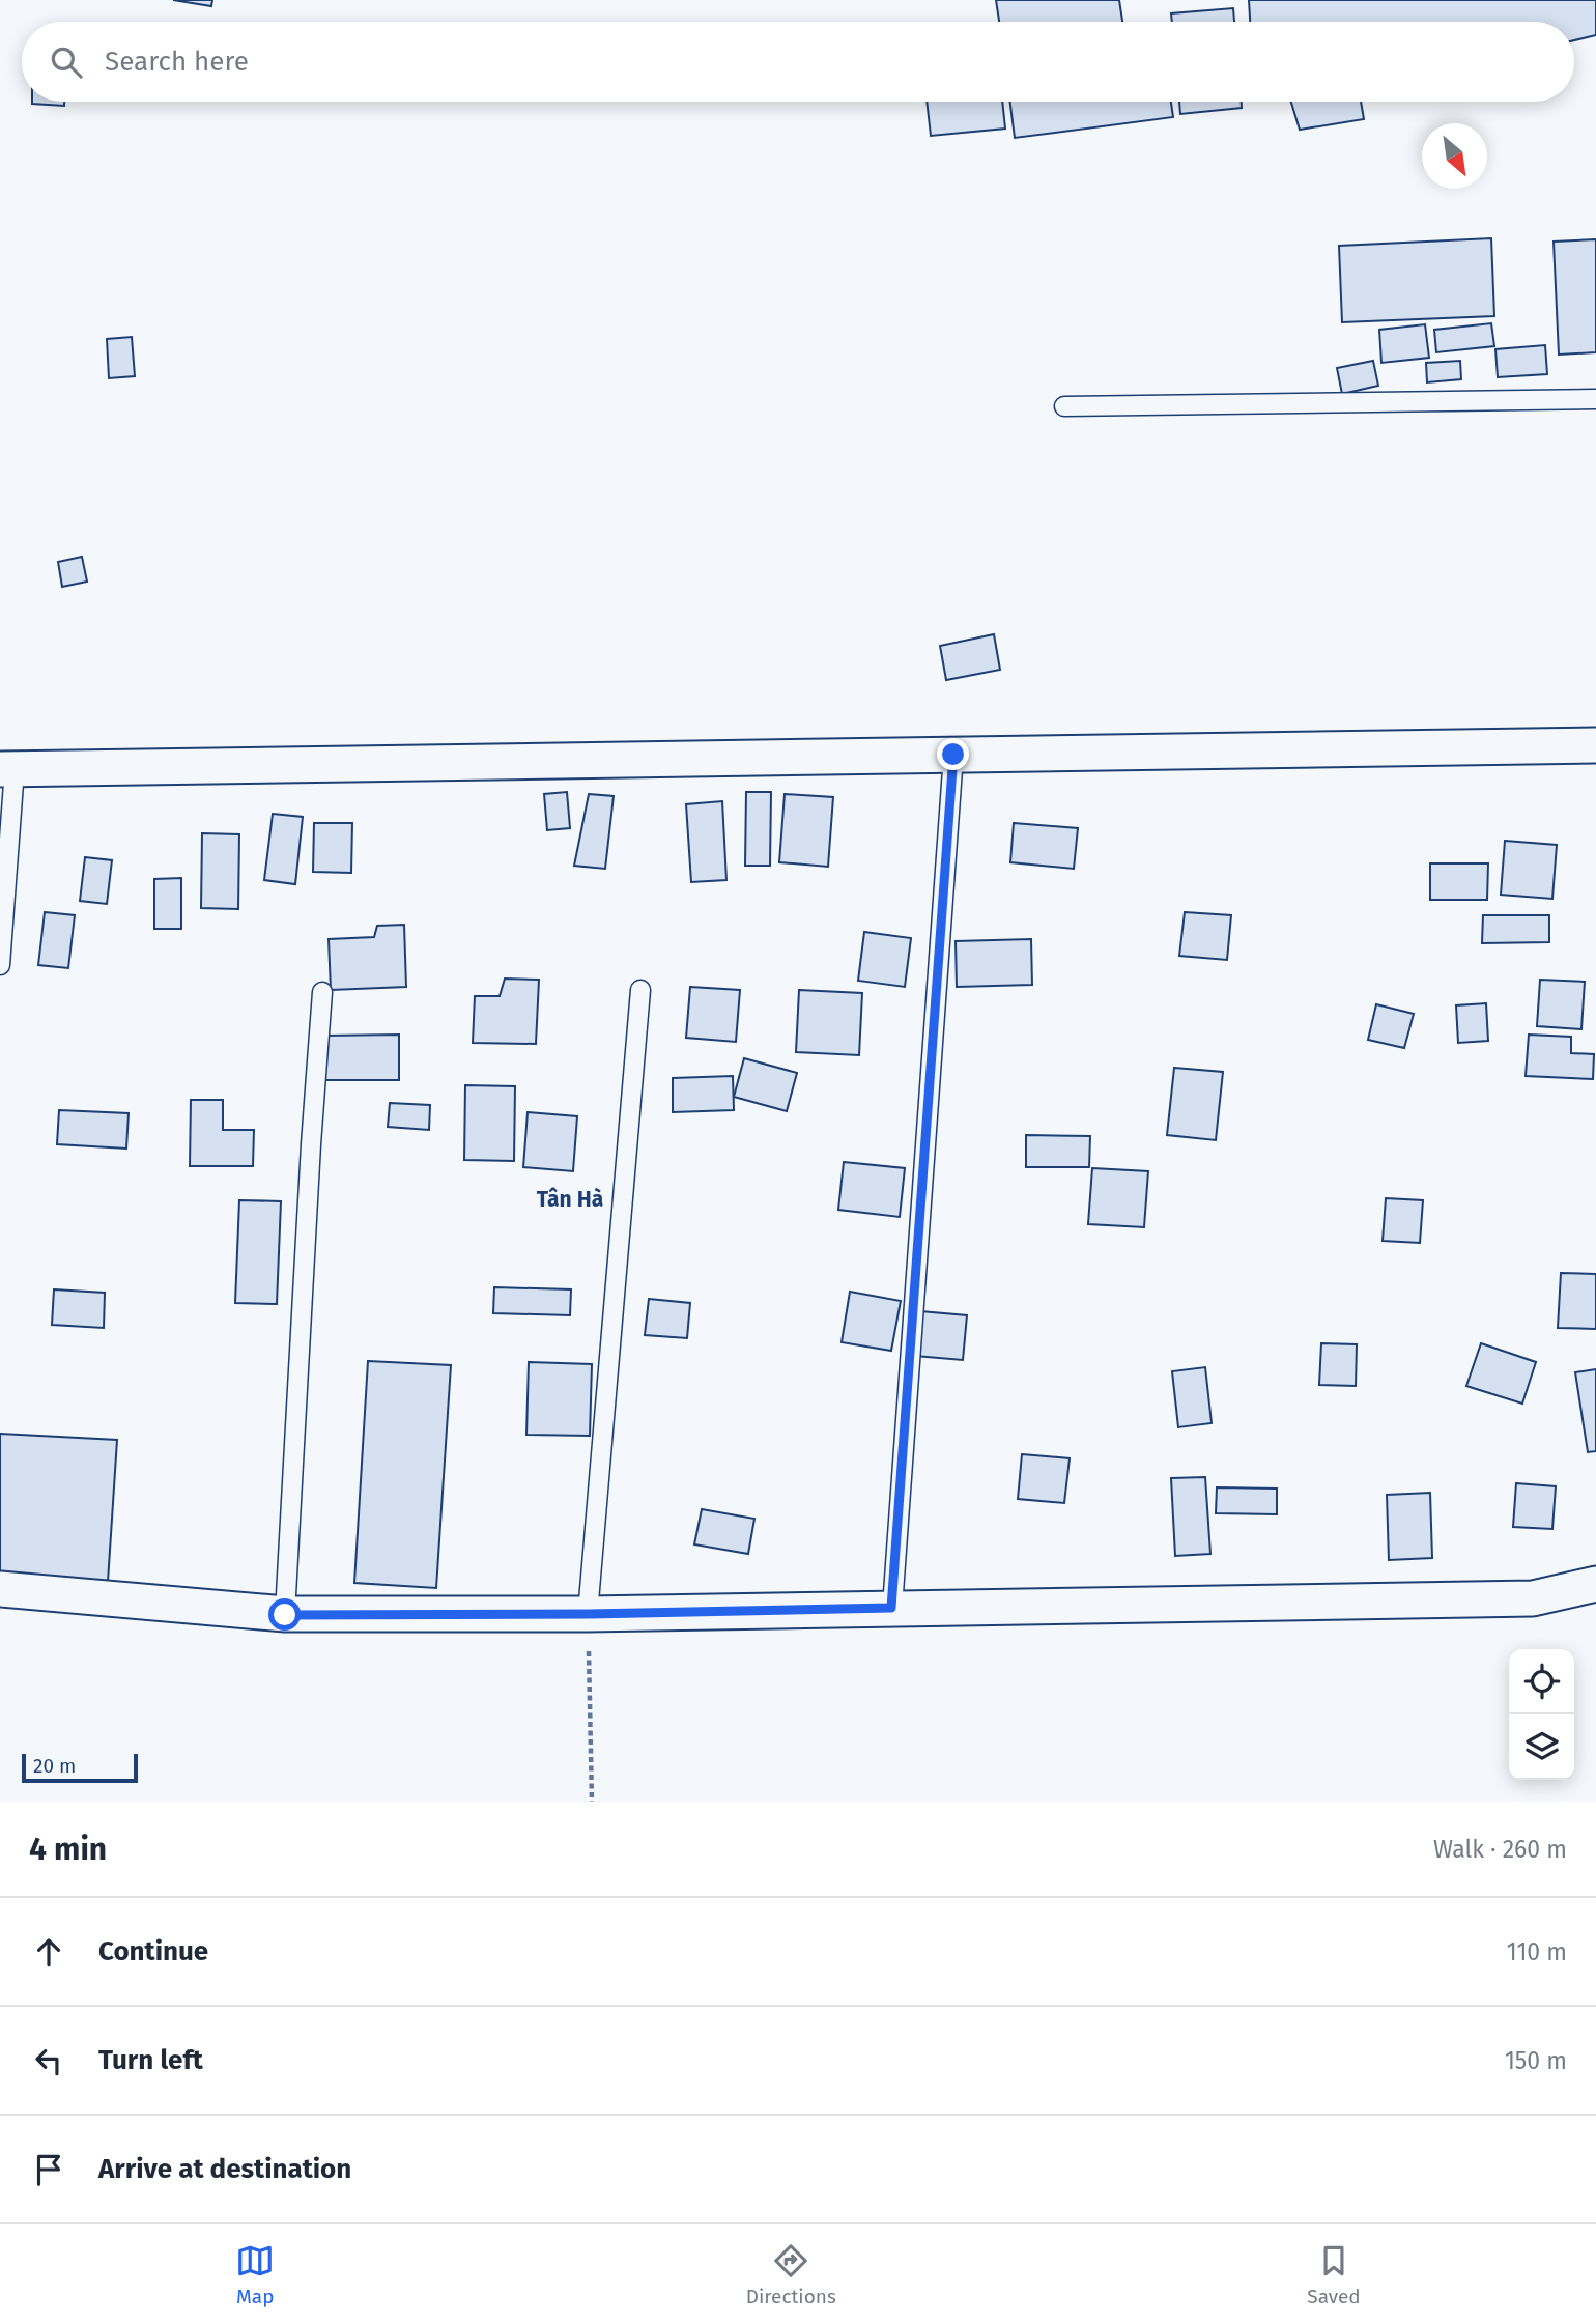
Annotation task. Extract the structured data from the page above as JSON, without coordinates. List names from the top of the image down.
{
  "districts": ["Tân Hà"],
  "scale_bar": "20 m",
  "north": "bottom right",
  "page": {
    "search": "Search here",
    "scale": "20 m",
    "heading": ["4 min", "Walk · 260 m"],
    "list": [
      ["Continue", "110 m"],
      ["Turn left", "150 m"],
      "Arrive at destination"
    ],
    "nav": ["Map", "Directions", "Saved"]
  }
}
